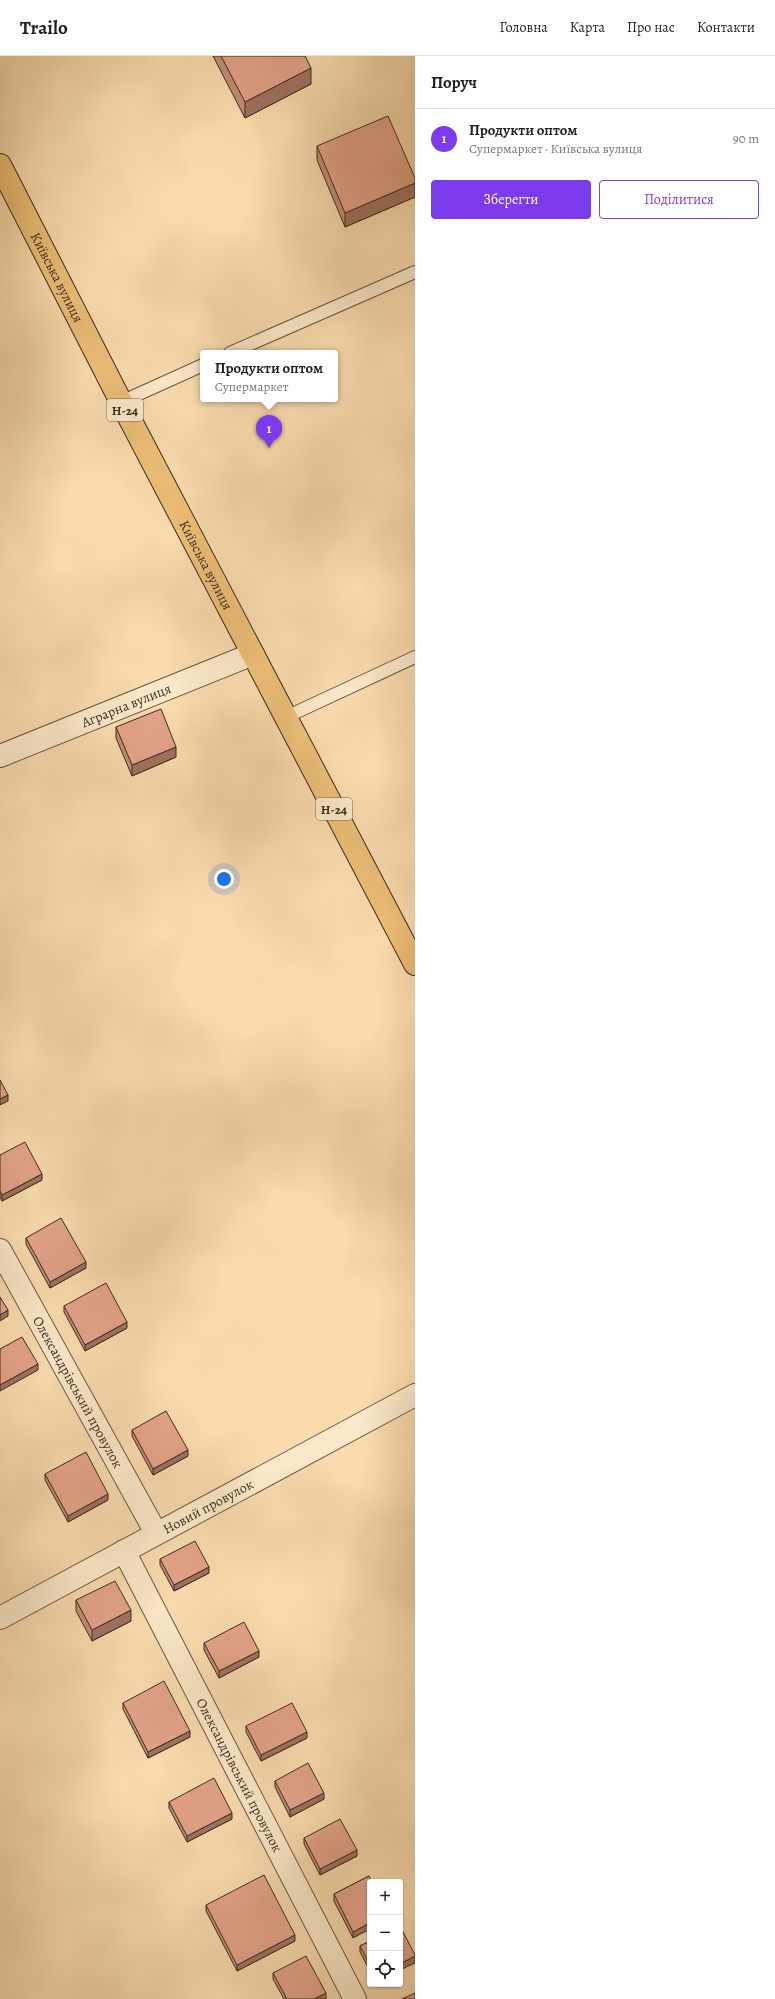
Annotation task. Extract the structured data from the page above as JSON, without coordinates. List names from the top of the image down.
{
  "streets": {
    "main road": ["Київська вулиця", "Н-24"],
    "street": ["Аграрна вулиця", "Олександрівський провулок", "Новий провулок"]
  },
  "crossings": [
    ["Київська вулиця", "Аграрна вулиця"],
    ["Олександрівський провулок", "Новий провулок"]
  ],
  "page": {
    "header": "Trailo",
    "nav": [
      "Головна",
      "Карта",
      "Про нас",
      "Контакти"
    ],
    "heading": "Поруч",
    "list": [
      {
        "mark": "1",
        "name": "Продукти оптом",
        "note": "Супермаркет · Київська вулиця",
        "value": "90 m"
      }
    ],
    "buttons": ["Зберегти", "Поділитися"],
    "popup": ["Продукти оптом", "Супермаркет"],
    "pins": "1",
    "map_buttons": ["+", "−"]
  }
}
